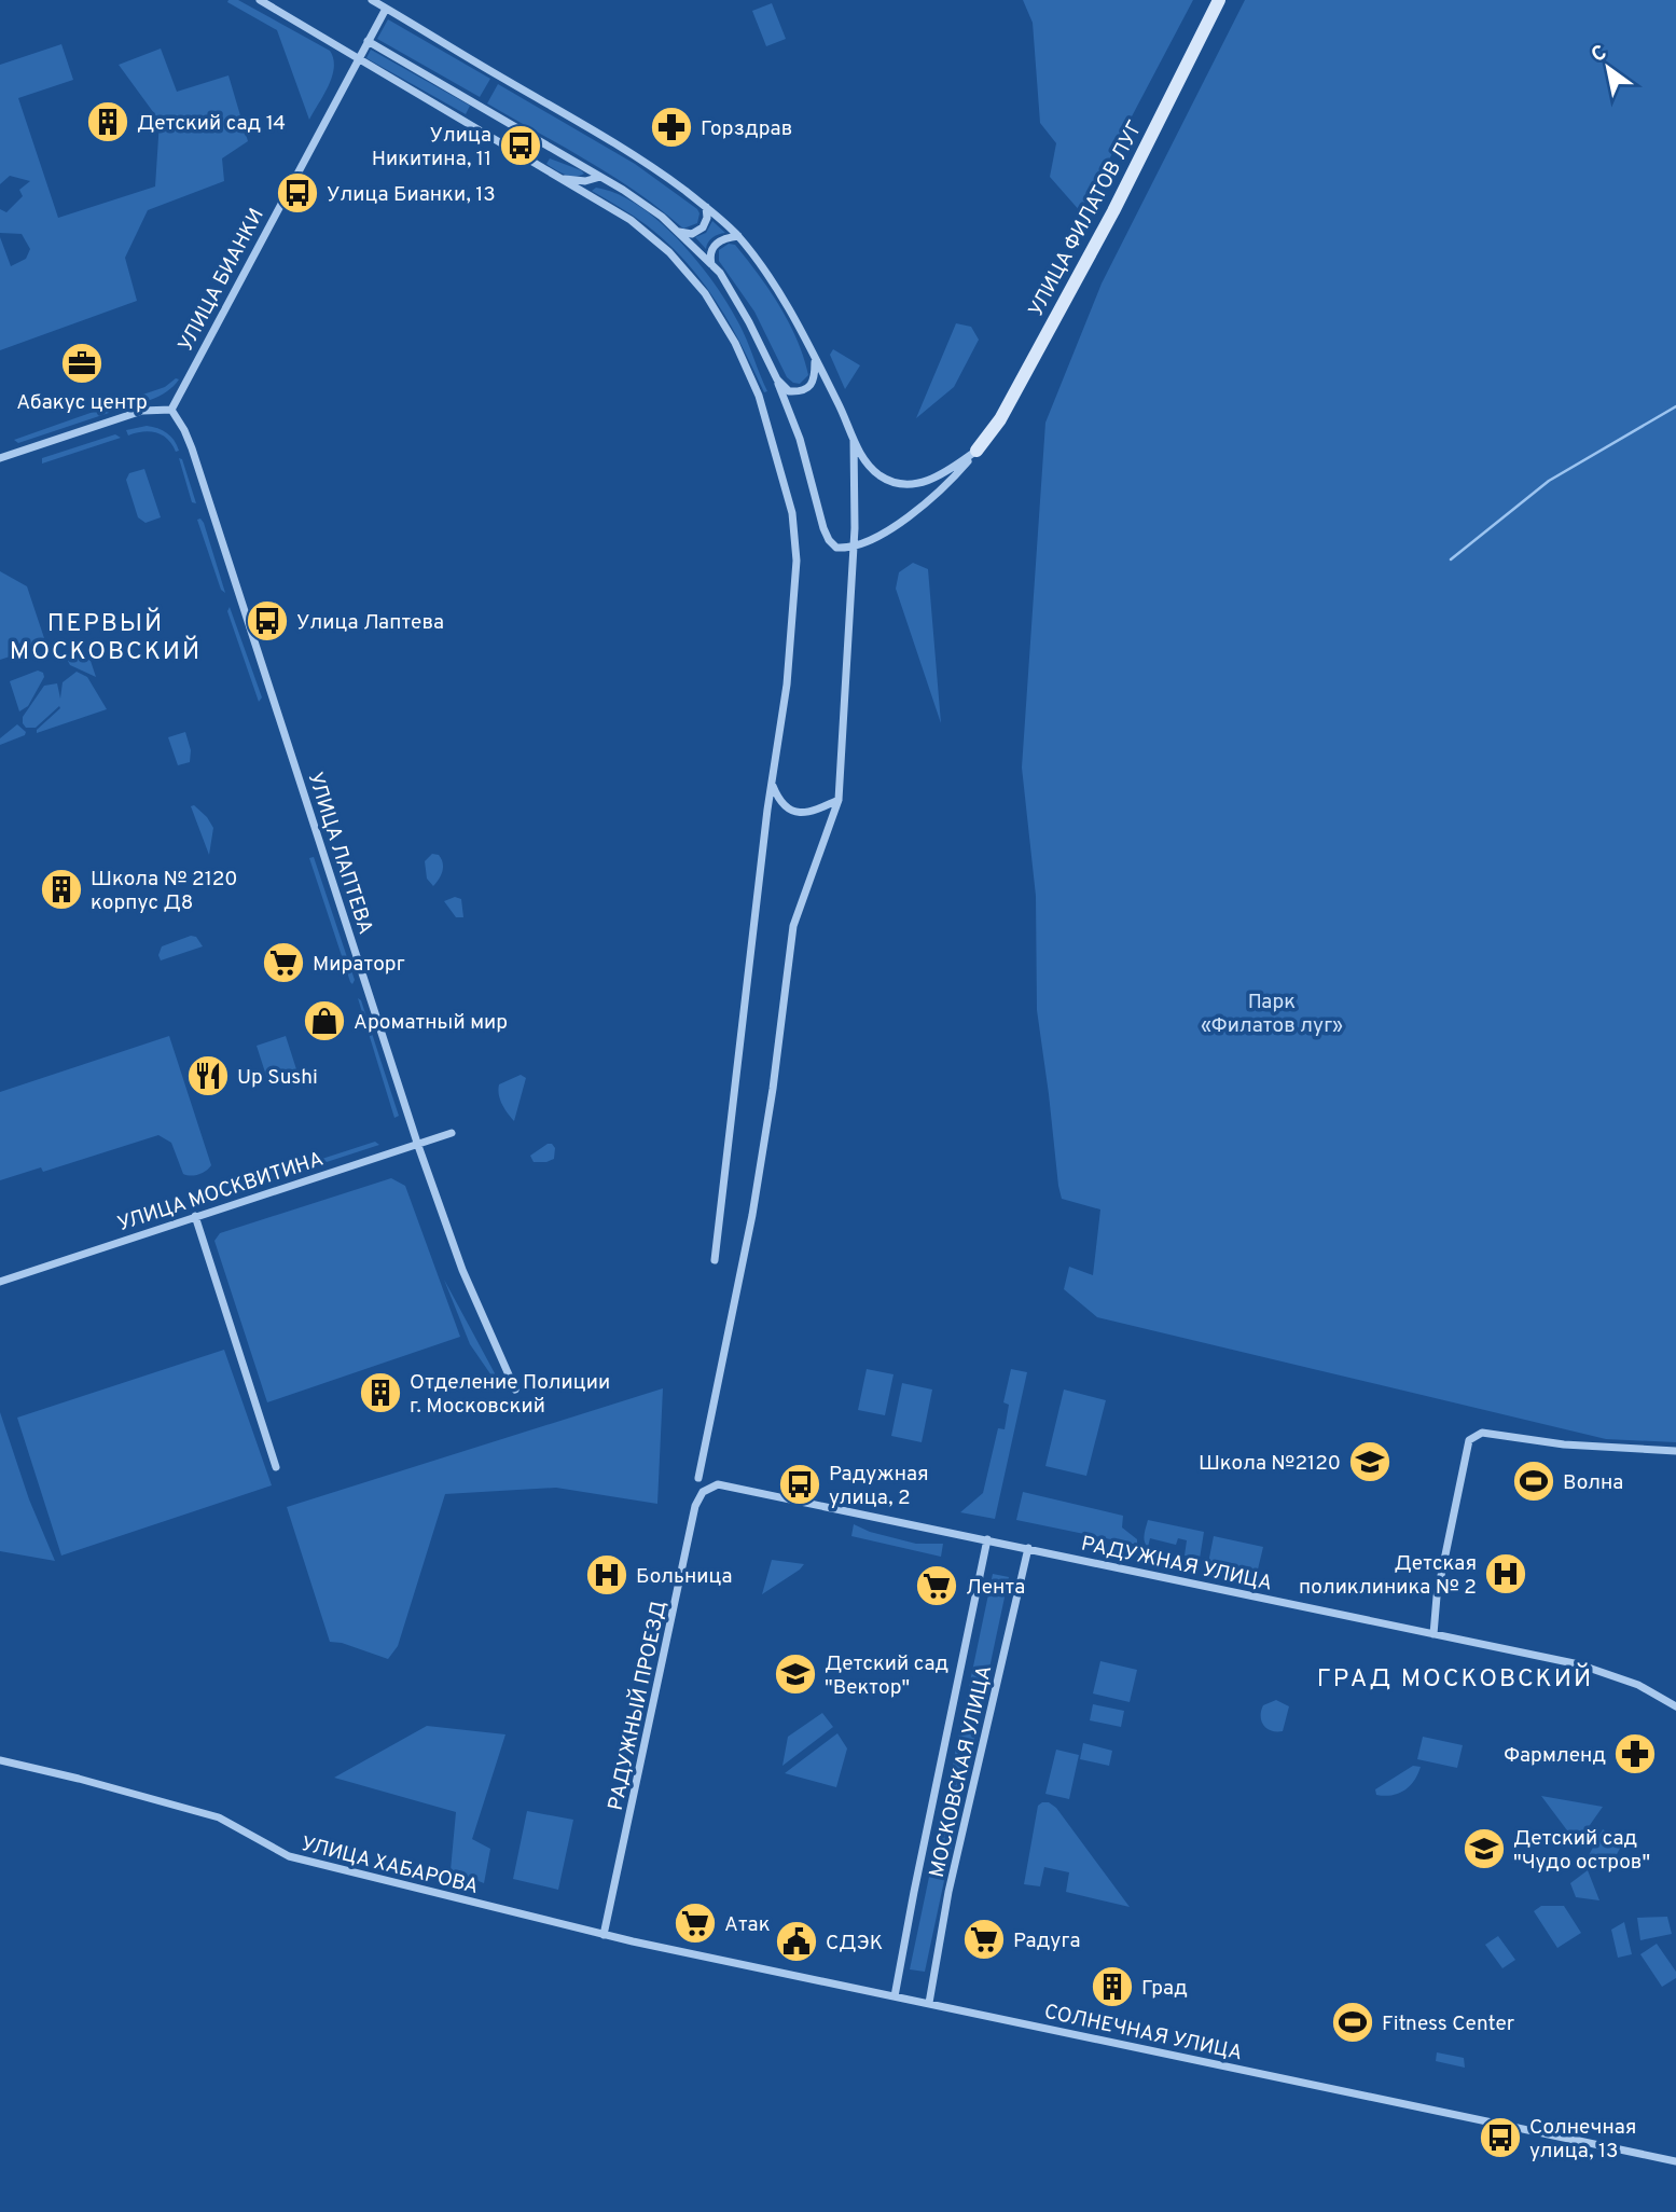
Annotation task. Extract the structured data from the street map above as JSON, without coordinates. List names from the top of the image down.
{
  "streets": {
    "street": [
      "УЛИЦА ФИЛАТОВ ЛУГ",
      "УЛИЦА БИАНКИ",
      "УЛИЦА ЛАПТЕВА",
      "УЛИЦА МОСКВИТИНА",
      "РАДУЖНАЯ УЛИЦА",
      "РАДУЖНЫЙ ПРОЕЗД",
      "МОСКОВСКАЯ УЛИЦА",
      "УЛИЦА ХАБАРОВА",
      "СОЛНЕЧНАЯ УЛИЦА"
    ]
  },
  "crossings": [
    ["УЛИЦА ФИЛАТОВ ЛУГ", "УЛИЦА БИАНКИ"],
    ["УЛИЦА БИАНКИ", "УЛИЦА ЛАПТЕВА"],
    ["УЛИЦА ЛАПТЕВА", "УЛИЦА МОСКВИТИНА"],
    ["РАДУЖНАЯ УЛИЦА", "РАДУЖНЫЙ ПРОЕЗД"],
    ["РАДУЖНАЯ УЛИЦА", "МОСКОВСКАЯ УЛИЦА"],
    ["РАДУЖНЫЙ ПРОЕЗД", "УЛИЦА ХАБАРОВА"],
    ["РАДУЖНЫЙ ПРОЕЗД", "СОЛНЕЧНАЯ УЛИЦА"],
    ["МОСКОВСКАЯ УЛИЦА", "СОЛНЕЧНАЯ УЛИЦА"],
    ["УЛИЦА ХАБАРОВА", "СОЛНЕЧНАЯ УЛИЦА"]
  ],
  "districts": ["ПЕРВЫЙ МОСКОВСКИЙ", "ГРАД МОСКОВСКИЙ"],
  "parks": ["Парк «Филатов луг»"],
  "places": {
    "building": [
      "Детский сад 14",
      "Школа № 2120 корпус Д8",
      "Отделение Полиции г. Московский",
      "Град"
    ],
    "pharmacy": ["Горздрав", "Фармленд"],
    "bus stop": [
      "Улица Никитина, 11",
      "Улица Бианки, 13",
      "Улица Лаптева",
      "Радужная улица, 2",
      "Солнечная улица, 13"
    ],
    "office": ["Абакус центр"],
    "supermarket": [
      "Мираторг",
      "Лента",
      "Атак",
      "Радуга"
    ],
    "shop": ["Ароматный мир"],
    "restaurant": ["Up Sushi"],
    "school or university": ["Школа №2120", "Детский сад \"Вектор\"", "Детский сад \"Чудо остров\""],
    "sports": ["Волна", "Fitness Center"],
    "hospital": ["Детская поликлиника № 2", "Больница"],
    "public building": ["СДЭК"]
  },
  "north": "top left"
}
